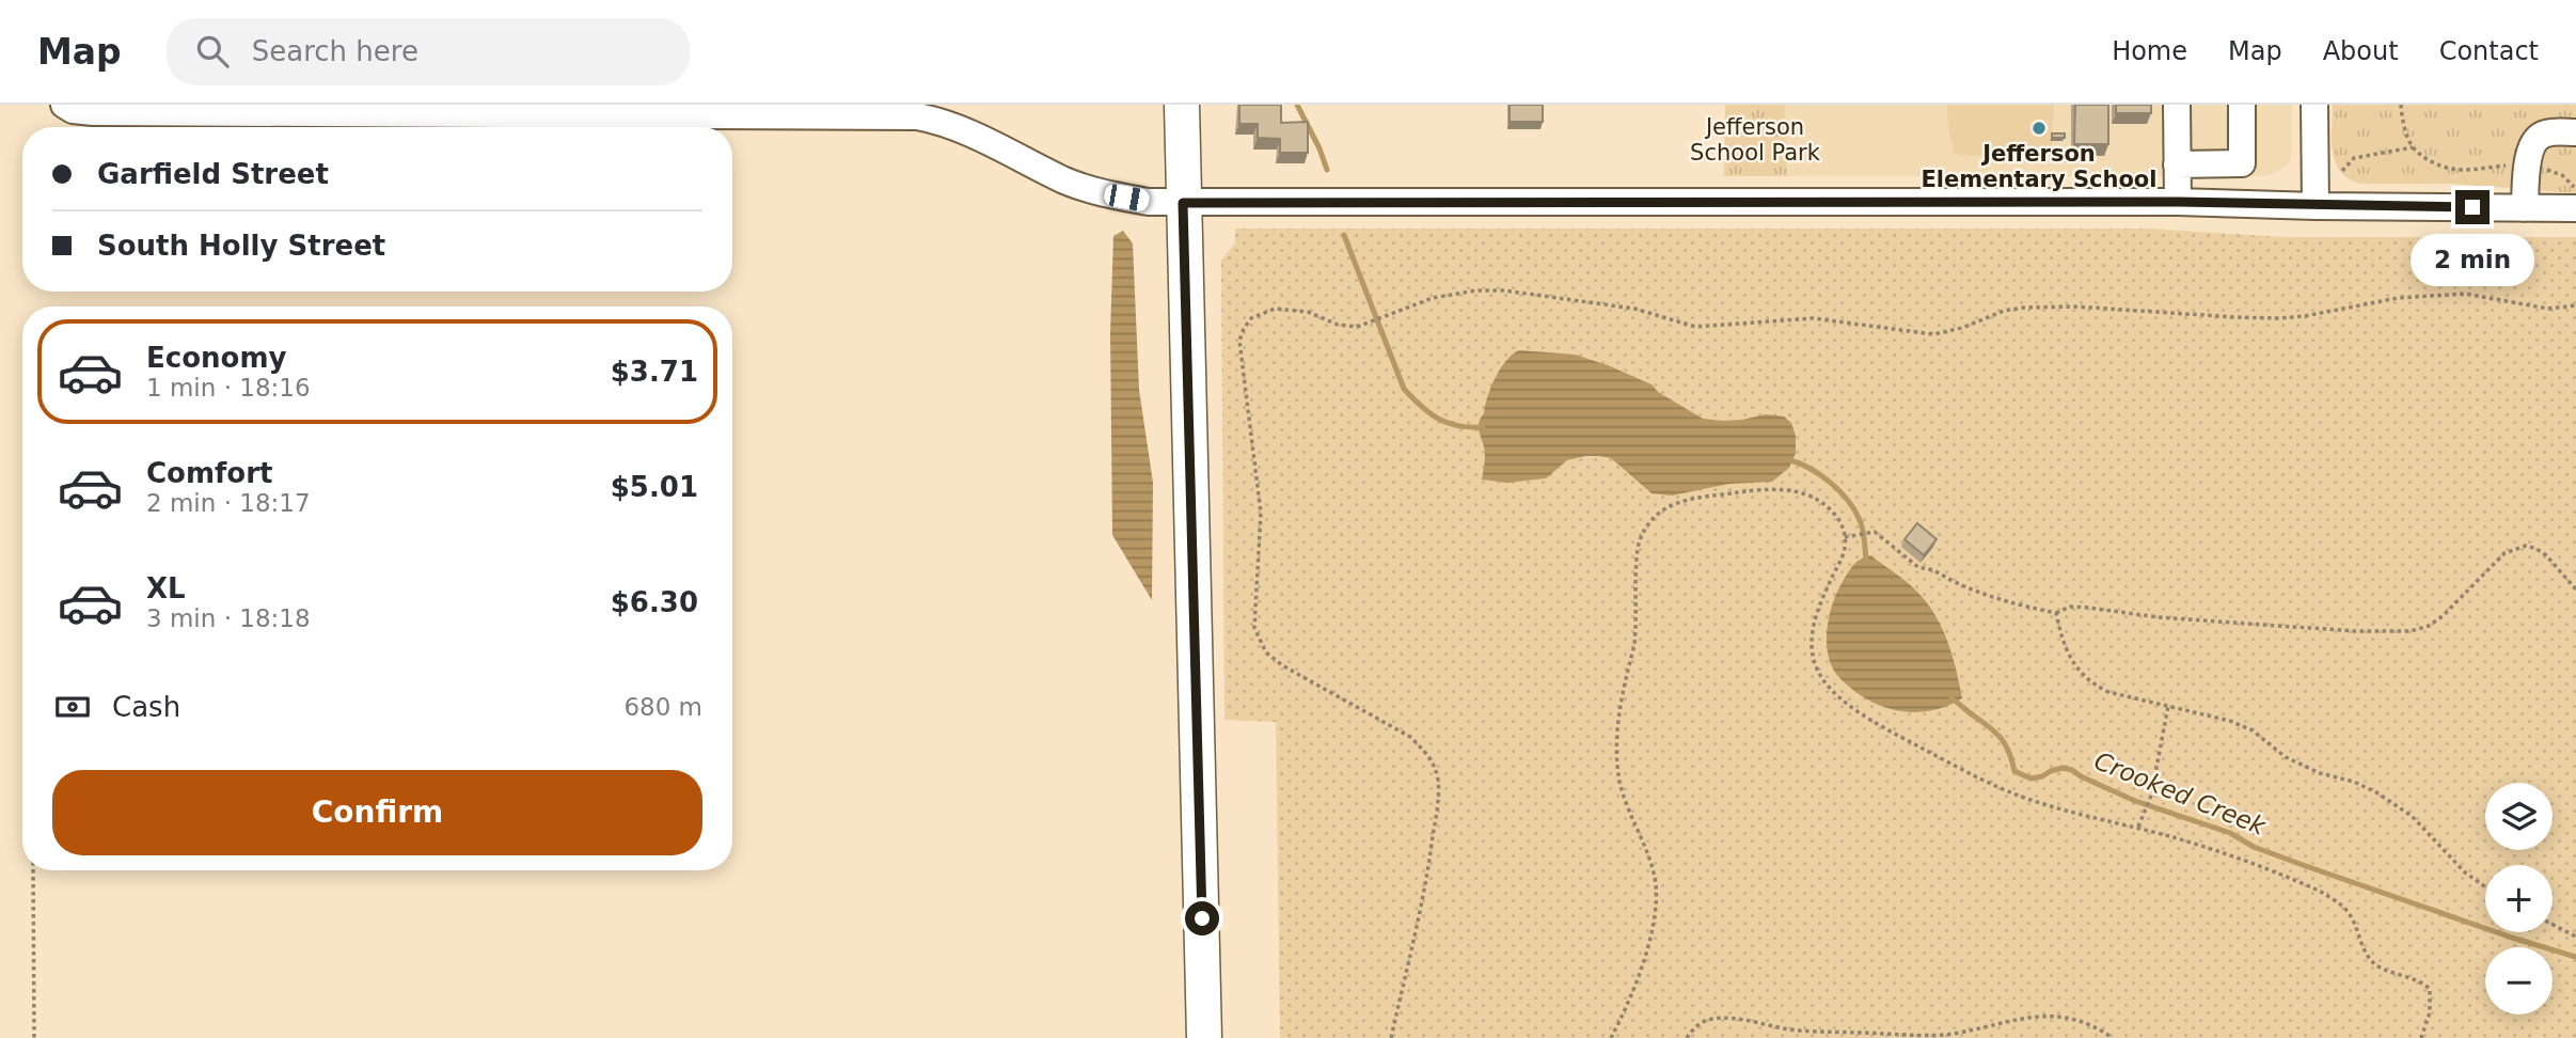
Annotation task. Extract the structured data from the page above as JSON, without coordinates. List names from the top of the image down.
{
  "water": ["Crooked Creek"],
  "parks": ["Jefferson School Park"],
  "places": ["Jefferson Elementary School"],
  "page": {
    "header": "Map",
    "search": "Search here",
    "nav": [
      "Home",
      "Map",
      "About",
      "Contact"
    ],
    "banner": ["Garfield Street", "South Holly Street"],
    "bubble": "2 min",
    "list": [
      {
        "name": "Economy",
        "note": "1 min · 18:16",
        "value": "$3.71"
      },
      {
        "name": "Comfort",
        "note": "2 min · 18:17",
        "value": "$5.01"
      },
      {
        "name": "XL",
        "note": "3 min · 18:18",
        "value": "$6.30"
      }
    ],
    "pay": ["Cash", "680 m"],
    "buttons": "Confirm",
    "map_buttons": ["+", "−"]
  }
}
